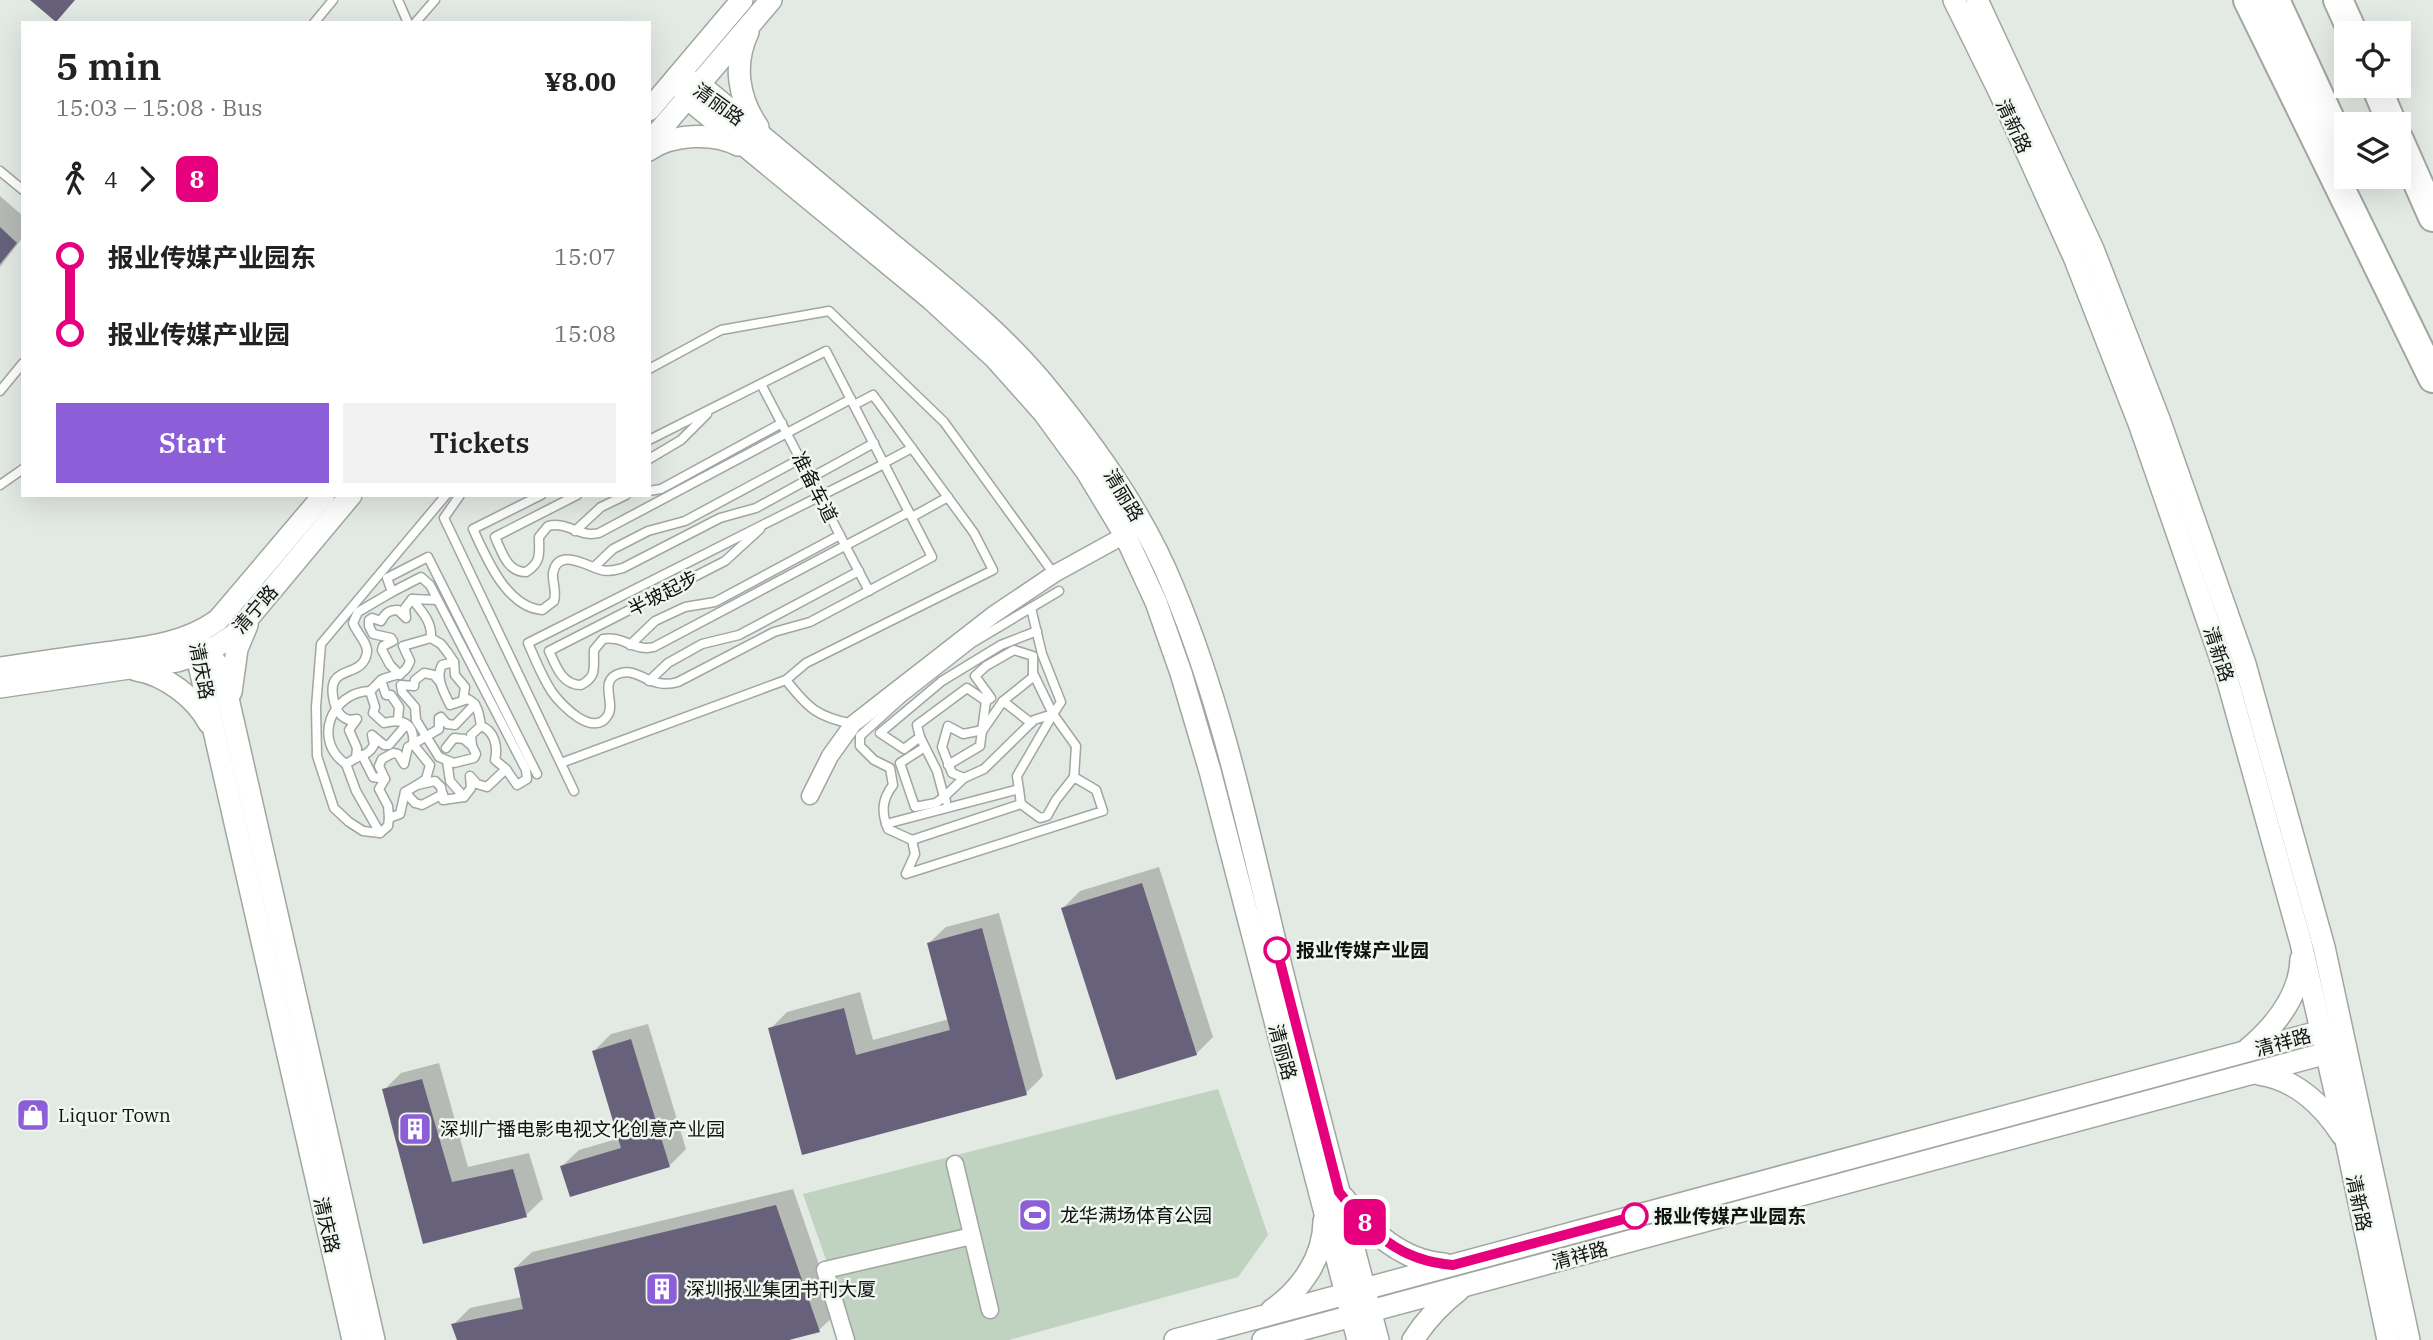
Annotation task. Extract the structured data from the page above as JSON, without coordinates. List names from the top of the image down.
{
  "streets": {
    "street": [
      "清丽路",
      "清新路",
      "清宁路",
      "清庆路",
      "清祥路"
    ],
    "lane": ["准备车道", "半坡起步"]
  },
  "crossings": [
    ["清丽路", "清祥路"],
    ["清新路", "清祥路"],
    ["准备车道", "半坡起步"],
    ["清宁路", "清庆路"]
  ],
  "places": {
    "other": ["报业传媒产业园", "报业传媒产业园东"],
    "shop": ["Liquor Town"],
    "building": ["深圳广播电影电视文化创意产业园", "深圳报业集团书刊大厦"],
    "sports": ["龙华满场体育公园"]
  },
  "lines": ["bus line 8"],
  "page": {
    "on_map": "8",
    "heading": ["5 min", "15:03 – 15:08 · Bus", "¥8.00"],
    "legs": ["4", "8"],
    "list": [
      {
        "name": "报业传媒产业园东",
        "value": "15:07"
      },
      {
        "name": "报业传媒产业园",
        "value": "15:08"
      }
    ],
    "buttons": ["Start", "Tickets"]
  }
}
